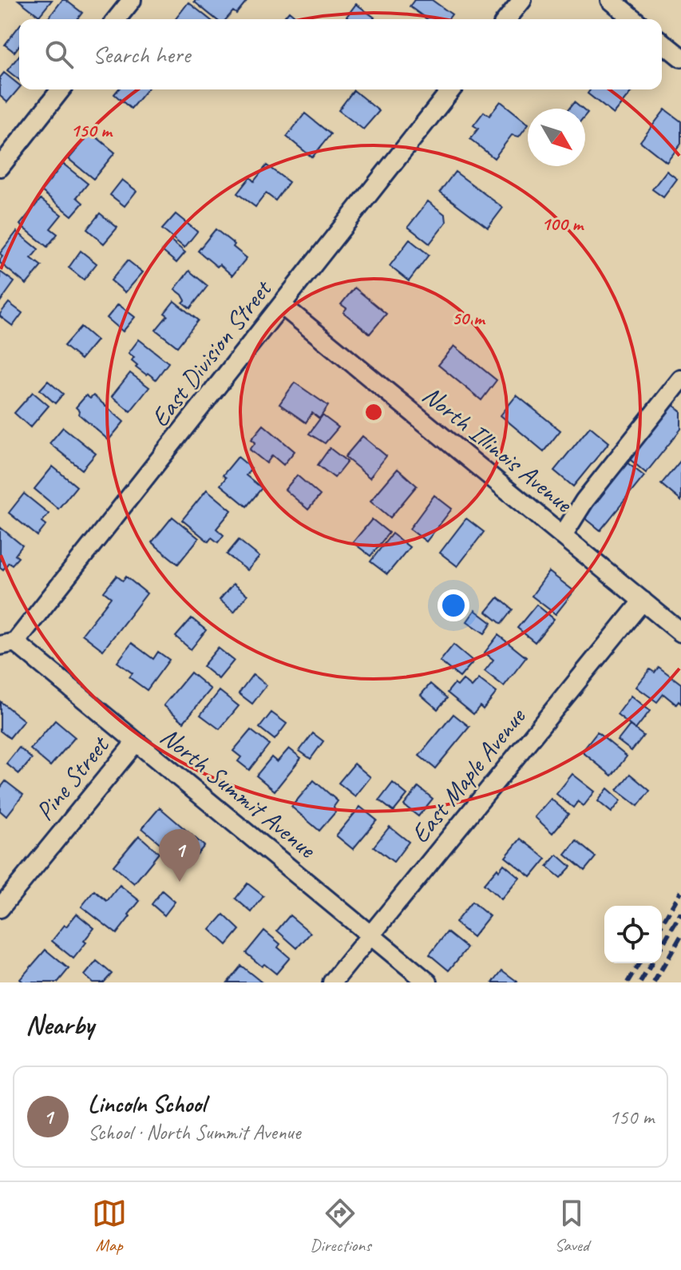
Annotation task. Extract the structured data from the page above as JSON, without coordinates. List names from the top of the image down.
{
  "streets": {
    "street": [
      "East Division Street",
      "North Illinois Avenue",
      "East Maple Avenue",
      "Pine Street",
      "North Summit Avenue"
    ]
  },
  "crossings": [
    ["East Division Street", "North Illinois Avenue"],
    ["East Division Street", "North Summit Avenue"],
    ["North Illinois Avenue", "East Maple Avenue"],
    ["East Maple Avenue", "North Summit Avenue"],
    ["Pine Street", "North Summit Avenue"]
  ],
  "north": "bottom right",
  "page": {
    "search": "Search here",
    "pins": "1",
    "heading": "Nearby",
    "list": [
      {
        "mark": "1",
        "name": "Lincoln School",
        "note": "School · North Summit Avenue",
        "value": "150 m"
      }
    ],
    "nav": ["Map", "Directions", "Saved"]
  },
  "rings": ["150 m", "100 m", "50 m"]
}
